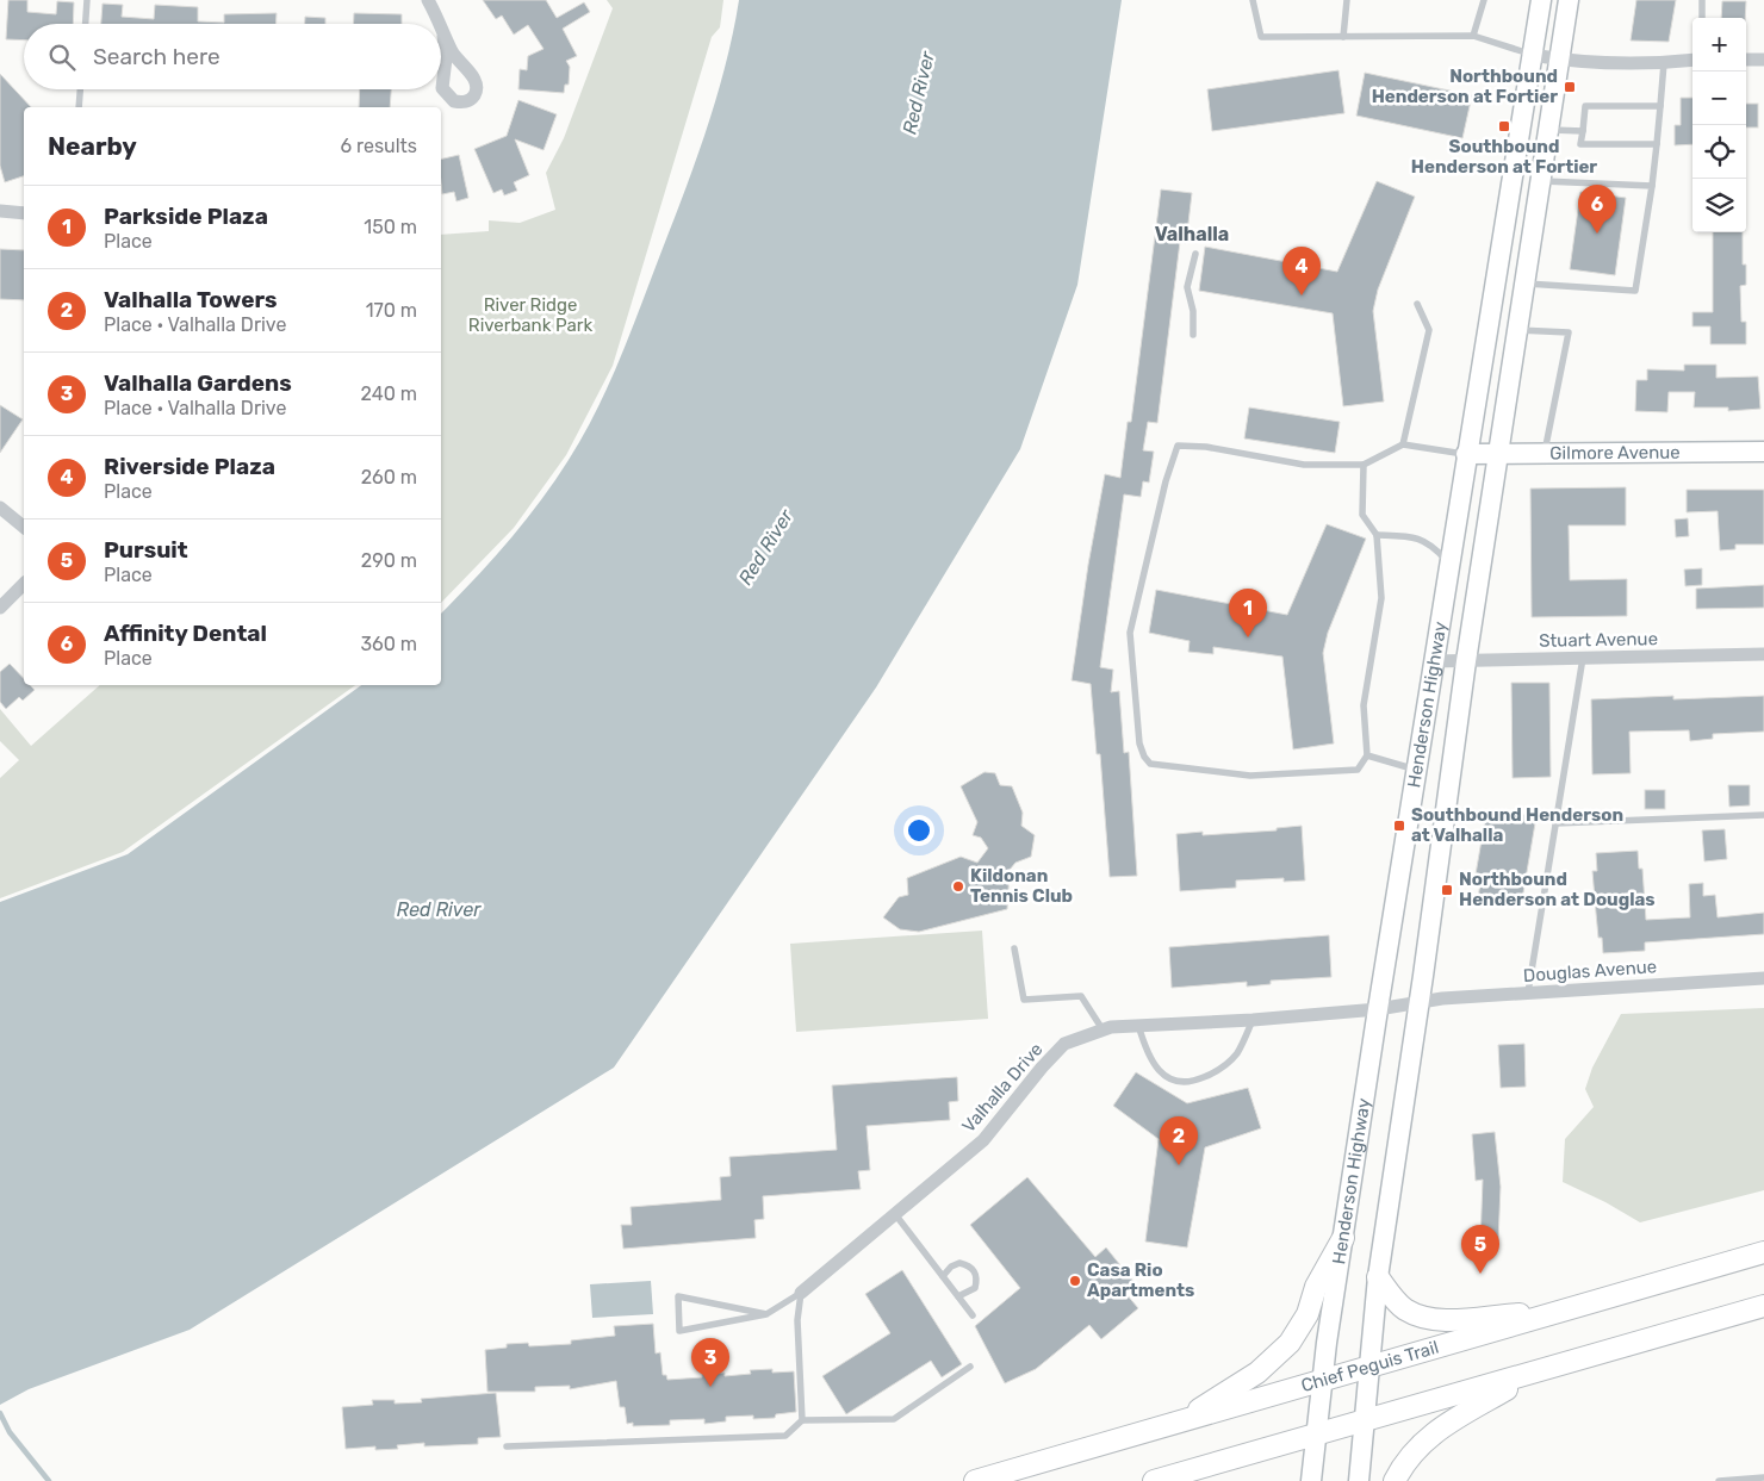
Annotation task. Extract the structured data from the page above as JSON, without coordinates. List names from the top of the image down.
{
  "streets": {
    "main road": ["Gilmore Avenue", "Henderson Highway", "Chief Peguis Trail"],
    "street": ["Stuart Avenue", "Douglas Avenue", "Valhalla Drive"]
  },
  "crossings": [
    ["Gilmore Avenue", "Henderson Highway"],
    ["Stuart Avenue", "Henderson Highway"],
    ["Henderson Highway", "Douglas Avenue"],
    ["Henderson Highway", "Valhalla Drive"],
    ["Henderson Highway", "Chief Peguis Trail"],
    ["Douglas Avenue", "Valhalla Drive"]
  ],
  "districts": ["Valhalla"],
  "water": ["Red River"],
  "parks": ["River Ridge Riverbank Park"],
  "places": {
    "transit": [
      "Northbound Henderson at Fortier",
      "Southbound Henderson at Fortier",
      "Southbound Henderson at Valhalla",
      "Northbound Henderson at Douglas"
    ],
    "other": ["Kildonan Tennis Club", "Casa Rio Apartments"]
  },
  "page": {
    "map_buttons": ["+", "−"],
    "search": "Search here",
    "heading": ["Nearby", "6 results"],
    "pins": [
      "6",
      "4",
      "1",
      "2",
      "5",
      "3"
    ],
    "list": [
      {
        "mark": "1",
        "name": "Parkside Plaza",
        "note": "Place",
        "value": "150 m"
      },
      {
        "mark": "2",
        "name": "Valhalla Towers",
        "note": "Place · Valhalla Drive",
        "value": "170 m"
      },
      {
        "mark": "3",
        "name": "Valhalla Gardens",
        "note": "Place · Valhalla Drive",
        "value": "240 m"
      },
      {
        "mark": "4",
        "name": "Riverside Plaza",
        "note": "Place",
        "value": "260 m"
      },
      {
        "mark": "5",
        "name": "Pursuit",
        "note": "Place",
        "value": "290 m"
      },
      {
        "mark": "6",
        "name": "Affinity Dental",
        "note": "Place",
        "value": "360 m"
      }
    ]
  }
}
